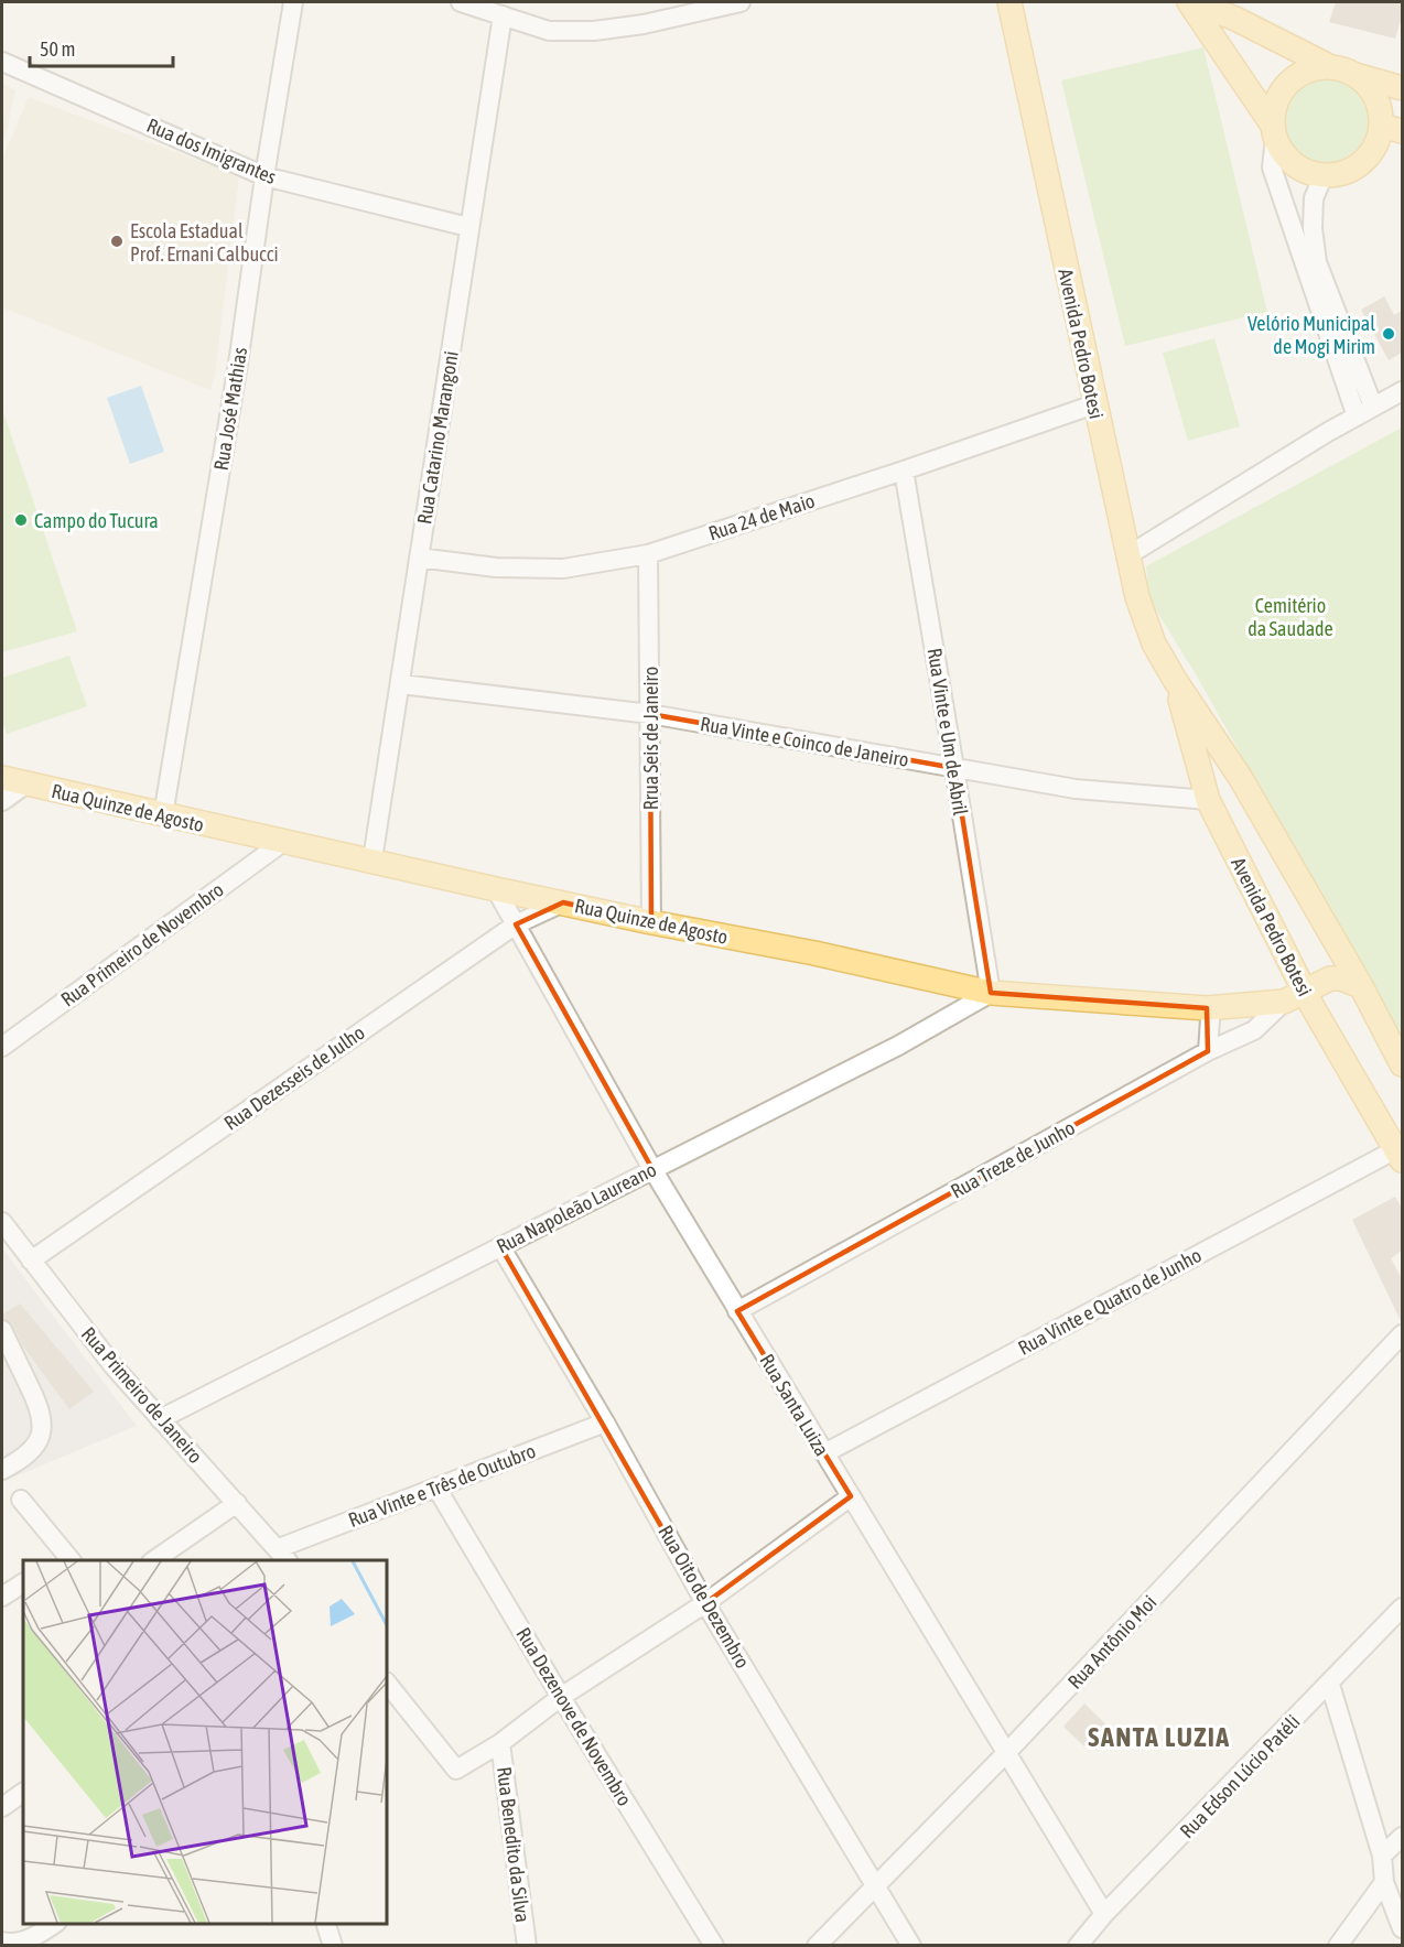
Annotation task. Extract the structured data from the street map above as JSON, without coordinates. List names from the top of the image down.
{
  "streets": {
    "main road": ["Avenida Pedro Botesi", "Rua Quinze de Agosto"],
    "street": [
      "Rua dos Imigrantes",
      "Rua José Mathias",
      "Rua Catarino Marangoni",
      "Rua 24 de Maio",
      "Rua Vinte e Um de Abril",
      "Rrua Seis de Janeiro",
      "Rua Vinte e Coinco de Janeiro",
      "Rua Primeiro de Novembro",
      "Rua Dezesseis de Julho",
      "Rua Treze de Junho",
      "Rua Napoleão Laureano",
      "Rua Vinte e Quatro de Junho",
      "Rua Primeiro de Janeiro",
      "Rua Santa Luiza",
      "Rua Vinte e Três de Outubro",
      "Rua Oito de Dezembro",
      "Rua Antônio Moi",
      "Rua Dezenove de Novembro",
      "Rua Edson Lúcio Patéli",
      "Rua Benedito da Silva"
    ]
  },
  "crossings": [
    ["Rua dos Imigrantes", "Rua José Mathias"],
    ["Rua dos Imigrantes", "Rua Catarino Marangoni"],
    ["Avenida Pedro Botesi", "Rua 24 de Maio"],
    ["Avenida Pedro Botesi", "Rua Vinte e Coinco de Janeiro"],
    ["Avenida Pedro Botesi", "Rua Quinze de Agosto"],
    ["Avenida Pedro Botesi", "Rua Vinte e Quatro de Junho"],
    ["Rua José Mathias", "Rua Quinze de Agosto"],
    ["Rua Catarino Marangoni", "Rua 24 de Maio"],
    ["Rua Catarino Marangoni", "Rua Vinte e Coinco de Janeiro"],
    ["Rua Catarino Marangoni", "Rua Quinze de Agosto"],
    ["Rua 24 de Maio", "Rua Vinte e Um de Abril"],
    ["Rua 24 de Maio", "Rrua Seis de Janeiro"],
    ["Rua Vinte e Um de Abril", "Rua Vinte e Coinco de Janeiro"],
    ["Rua Vinte e Um de Abril", "Rua Quinze de Agosto"],
    ["Rua Vinte e Um de Abril", "Rua Napoleão Laureano"],
    ["Rrua Seis de Janeiro", "Rua Vinte e Coinco de Janeiro"],
    ["Rrua Seis de Janeiro", "Rua Quinze de Agosto"],
    ["Rua Quinze de Agosto", "Rua Primeiro de Novembro"],
    ["Rua Quinze de Agosto", "Rua Dezesseis de Julho"],
    ["Rua Quinze de Agosto", "Rua Treze de Junho"],
    ["Rua Quinze de Agosto", "Rua Napoleão Laureano"],
    ["Rua Quinze de Agosto", "Rua Santa Luiza"],
    ["Rua Dezesseis de Julho", "Rua Primeiro de Janeiro"],
    ["Rua Dezesseis de Julho", "Rua Santa Luiza"],
    ["Rua Treze de Junho", "Rua Santa Luiza"],
    ["Rua Napoleão Laureano", "Rua Primeiro de Janeiro"],
    ["Rua Napoleão Laureano", "Rua Santa Luiza"],
    ["Rua Napoleão Laureano", "Rua Oito de Dezembro"],
    ["Rua Vinte e Quatro de Junho", "Rua Santa Luiza"],
    ["Rua Primeiro de Janeiro", "Rua Vinte e Três de Outubro"],
    ["Rua Santa Luiza", "Rua Antônio Moi"],
    ["Rua Santa Luiza", "Rua Edson Lúcio Patéli"],
    ["Rua Vinte e Três de Outubro", "Rua Oito de Dezembro"],
    ["Rua Vinte e Três de Outubro", "Rua Dezenove de Novembro"],
    ["Rua Oito de Dezembro", "Rua Antônio Moi"]
  ],
  "districts": ["SANTA LUZIA"],
  "parks": ["Cemitério da Saudade"],
  "places": ["Escola Estadual Prof. Ernani Calbucci", "Velório Municipal de Mogi Mirim", "Campo do Tucura"],
  "scale_bar": "50 m"
}
